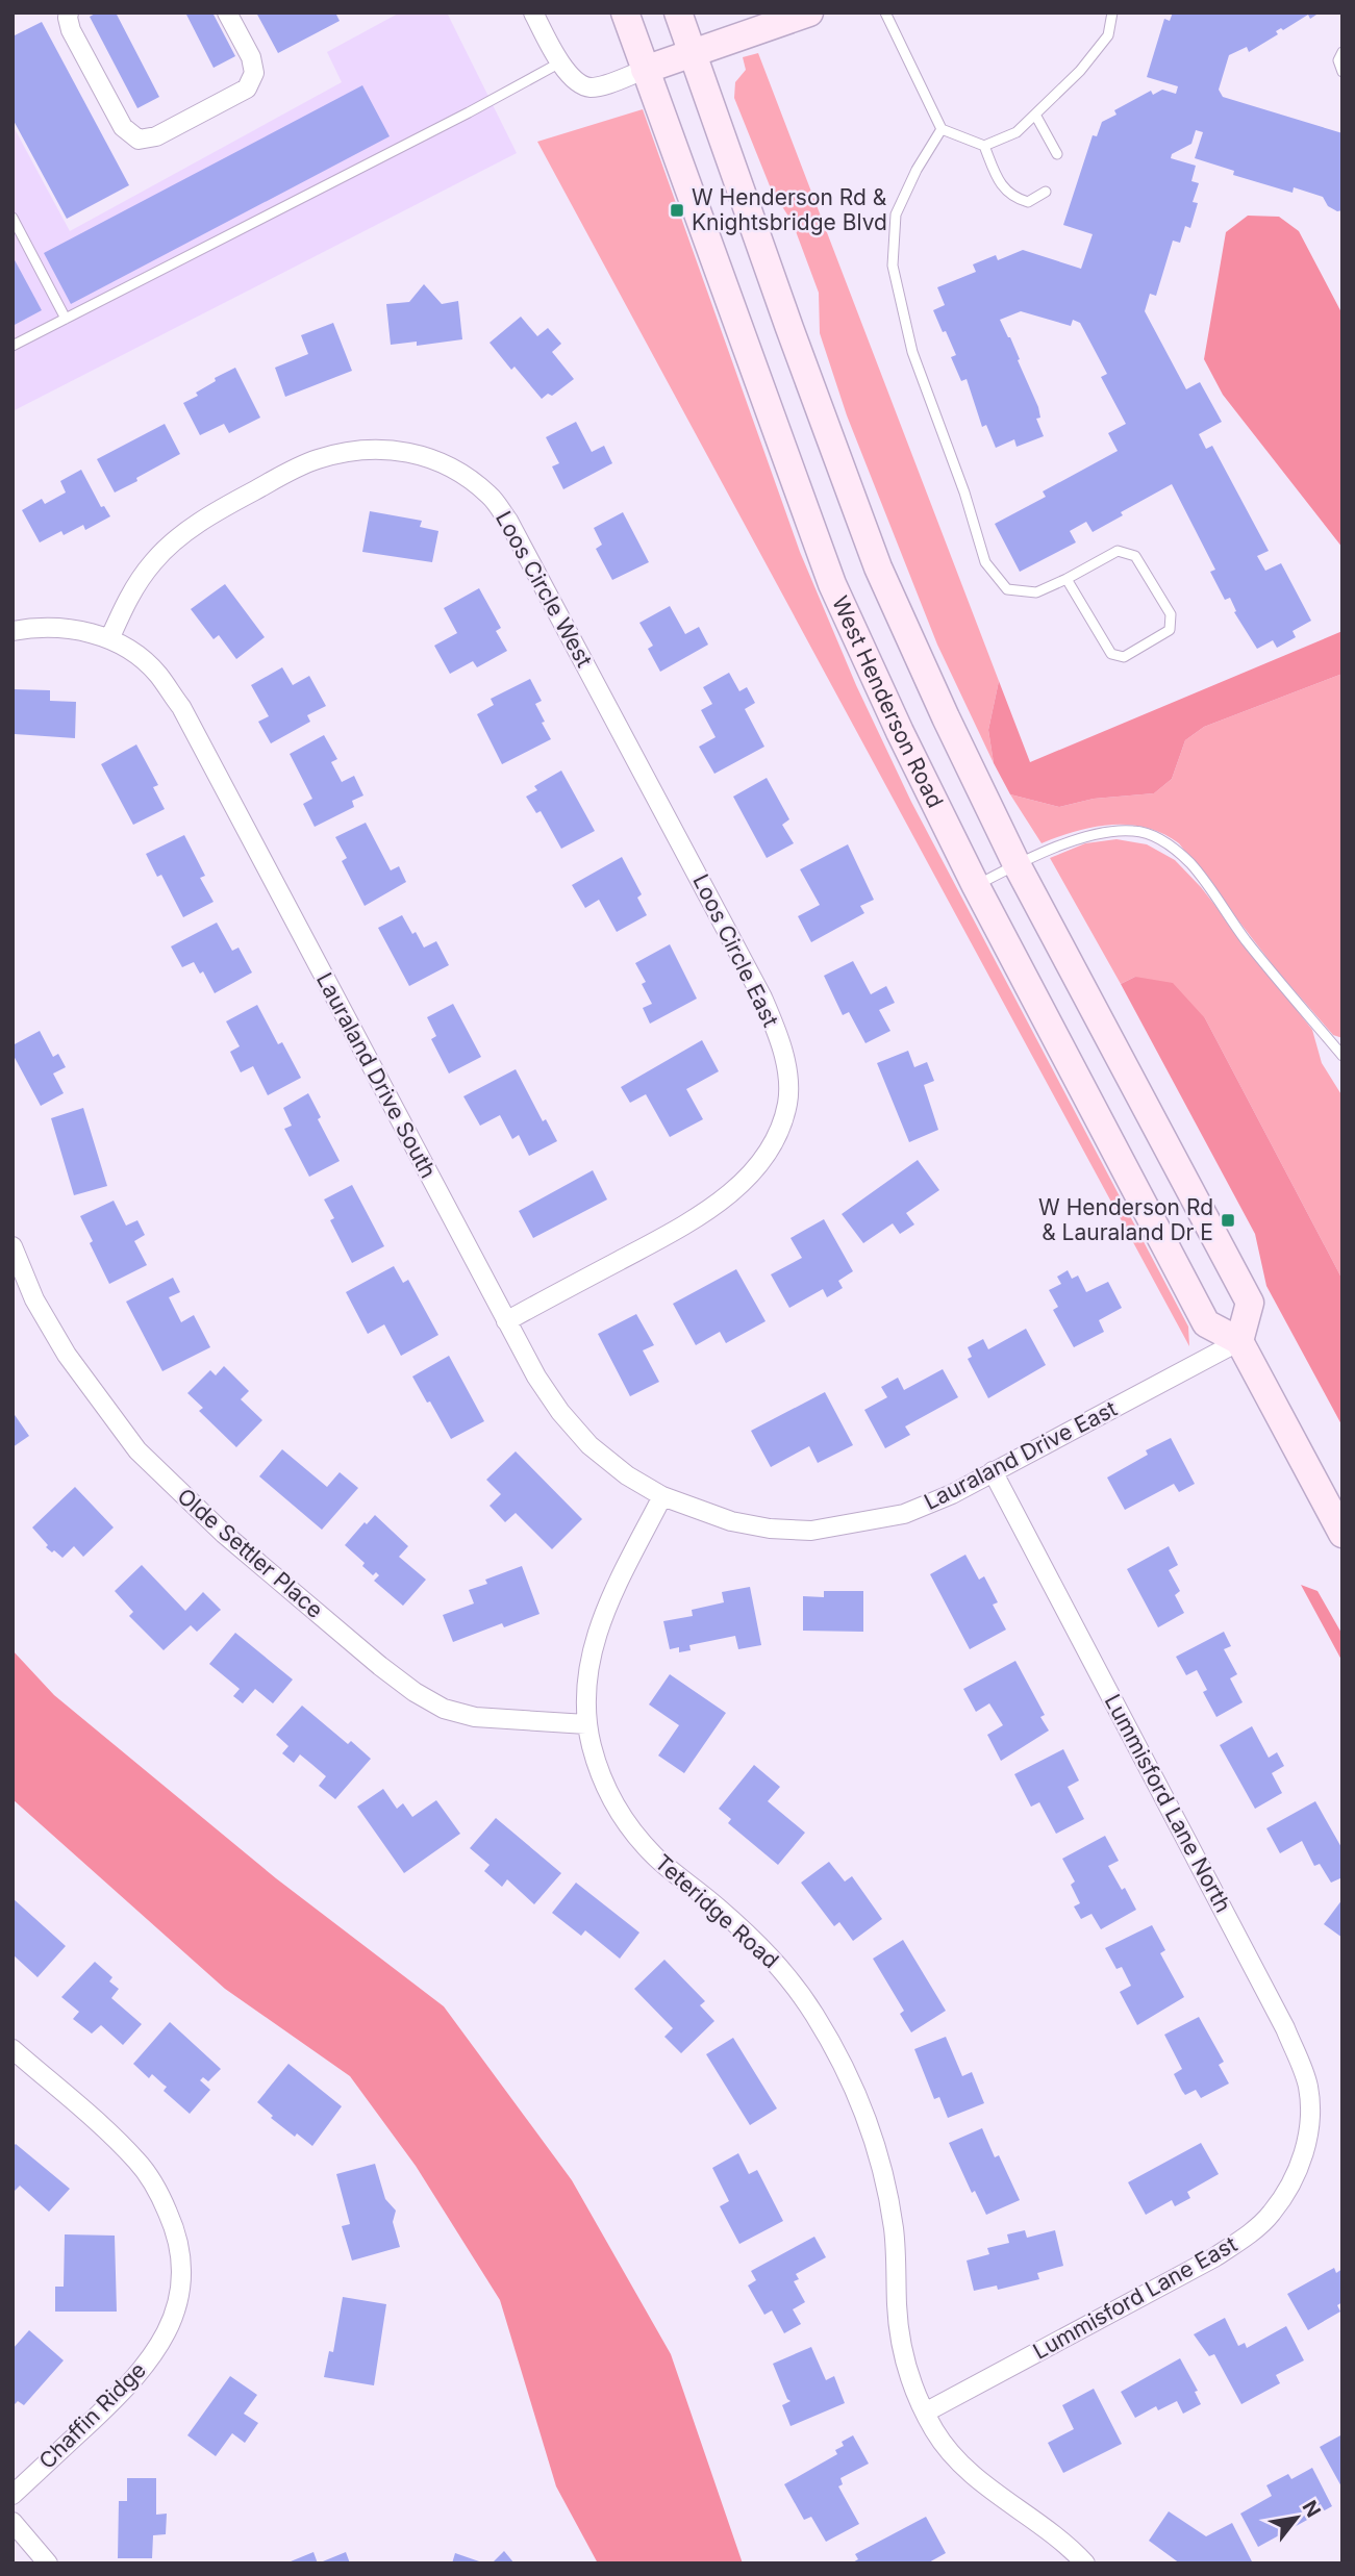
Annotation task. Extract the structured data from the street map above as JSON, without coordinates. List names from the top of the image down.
{
  "streets": {
    "main road": ["West Henderson Road"],
    "street": [
      "Loos Circle West",
      "Loos Circle East",
      "Lauraland Drive South",
      "Lauraland Drive East",
      "Olde Settler Place",
      "Lummisford Lane North",
      "Teteridge Road",
      "Lummisford Lane East",
      "Chaffin Ridge"
    ]
  },
  "crossings": [
    ["Loos Circle West", "Loos Circle East"],
    ["Loos Circle West", "Lauraland Drive South"],
    ["West Henderson Road", "Lauraland Drive East"],
    ["Loos Circle East", "Lauraland Drive South"],
    ["Lauraland Drive South", "Lauraland Drive East"],
    ["Lauraland Drive South", "Teteridge Road"],
    ["Lauraland Drive East", "Lummisford Lane North"],
    ["Lauraland Drive East", "Teteridge Road"],
    ["Olde Settler Place", "Teteridge Road"],
    ["Lummisford Lane North", "Lummisford Lane East"],
    ["Teteridge Road", "Lummisford Lane East"]
  ],
  "places": {
    "transit": ["W Henderson Rd & Knightsbridge Blvd", "W Henderson Rd & Lauraland Dr E"]
  },
  "north": "top right"
}
